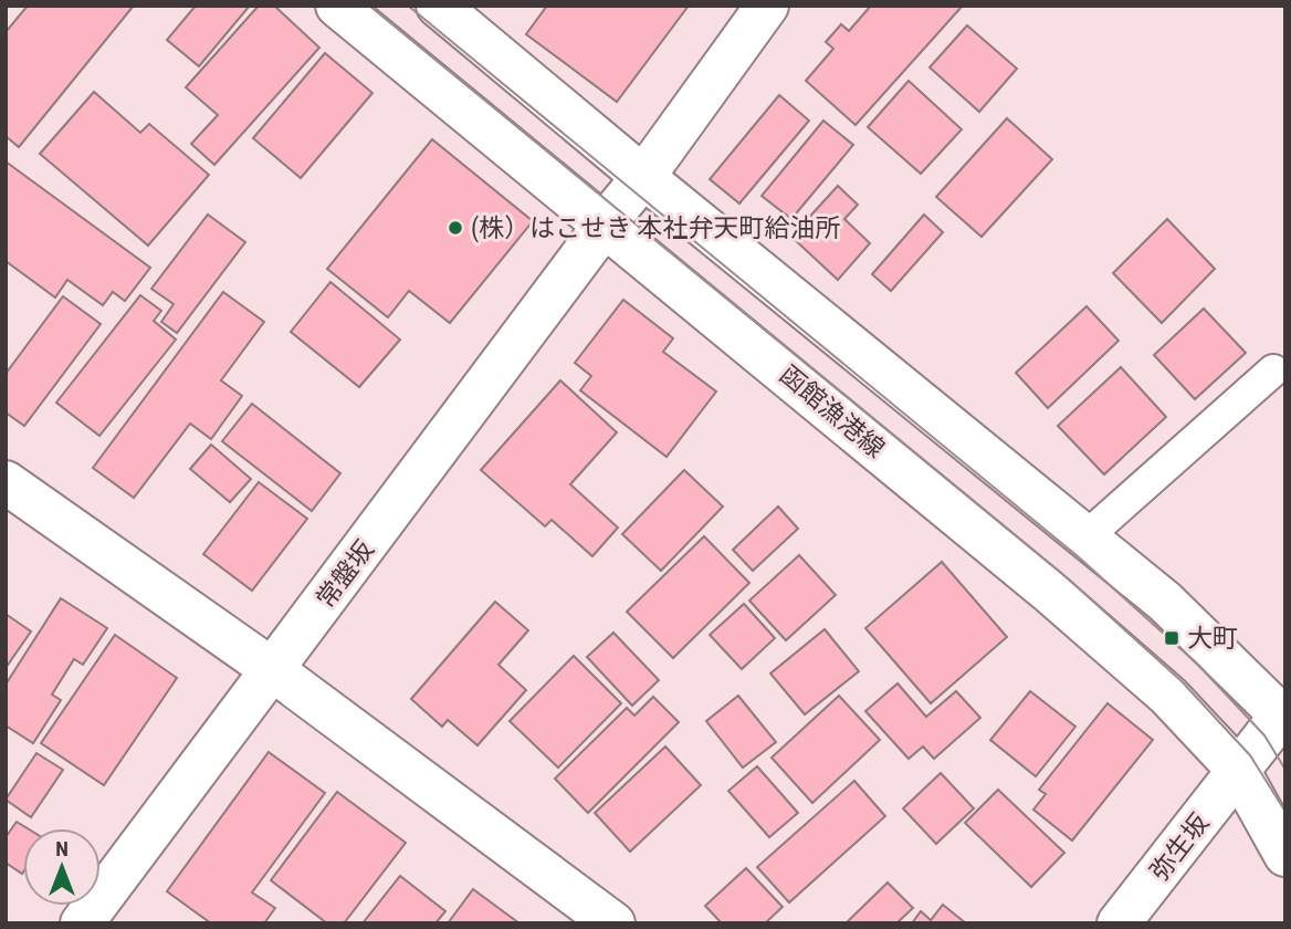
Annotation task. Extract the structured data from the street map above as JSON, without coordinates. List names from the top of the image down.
{
  "streets": {
    "main road": ["函館漁港線", "常盤坂", "弥生坂"]
  },
  "crossings": [
    ["函館漁港線", "常盤坂"],
    ["函館漁港線", "弥生坂"]
  ],
  "places": {
    "other": ["(株）はこせき 本社弁天町給油所"],
    "transit": ["大町"]
  },
  "north": "top"
}
